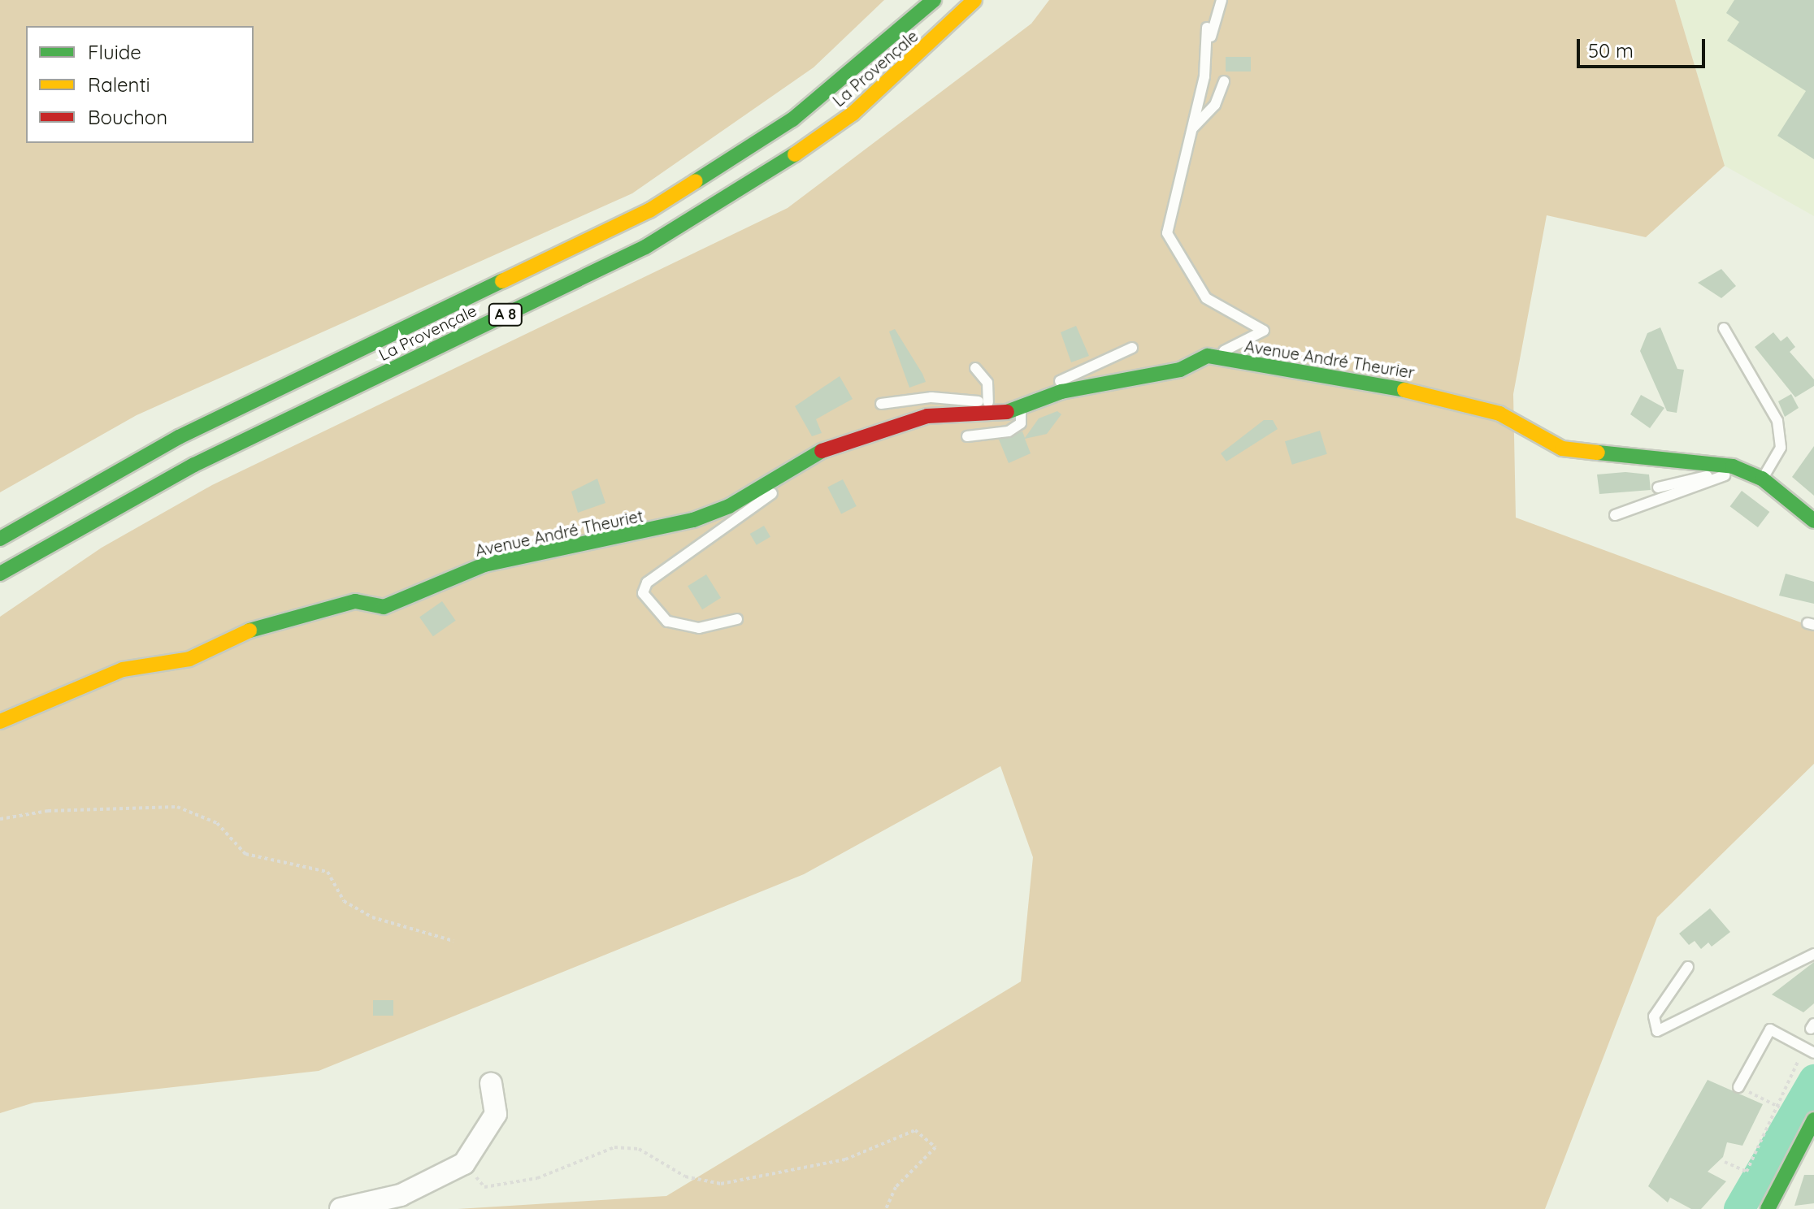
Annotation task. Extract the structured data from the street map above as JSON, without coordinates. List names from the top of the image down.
{
  "streets": {
    "main road": [
      "La Provençale",
      "A 8",
      "Avenue André Theurier",
      "Avenue André Theuriet"
    ]
  },
  "crossings": [
    ["Avenue André Theurier", "Avenue André Theuriet"]
  ],
  "legend": ["Fluide", "Ralenti", "Bouchon"],
  "scale_bar": "50 m"
}
